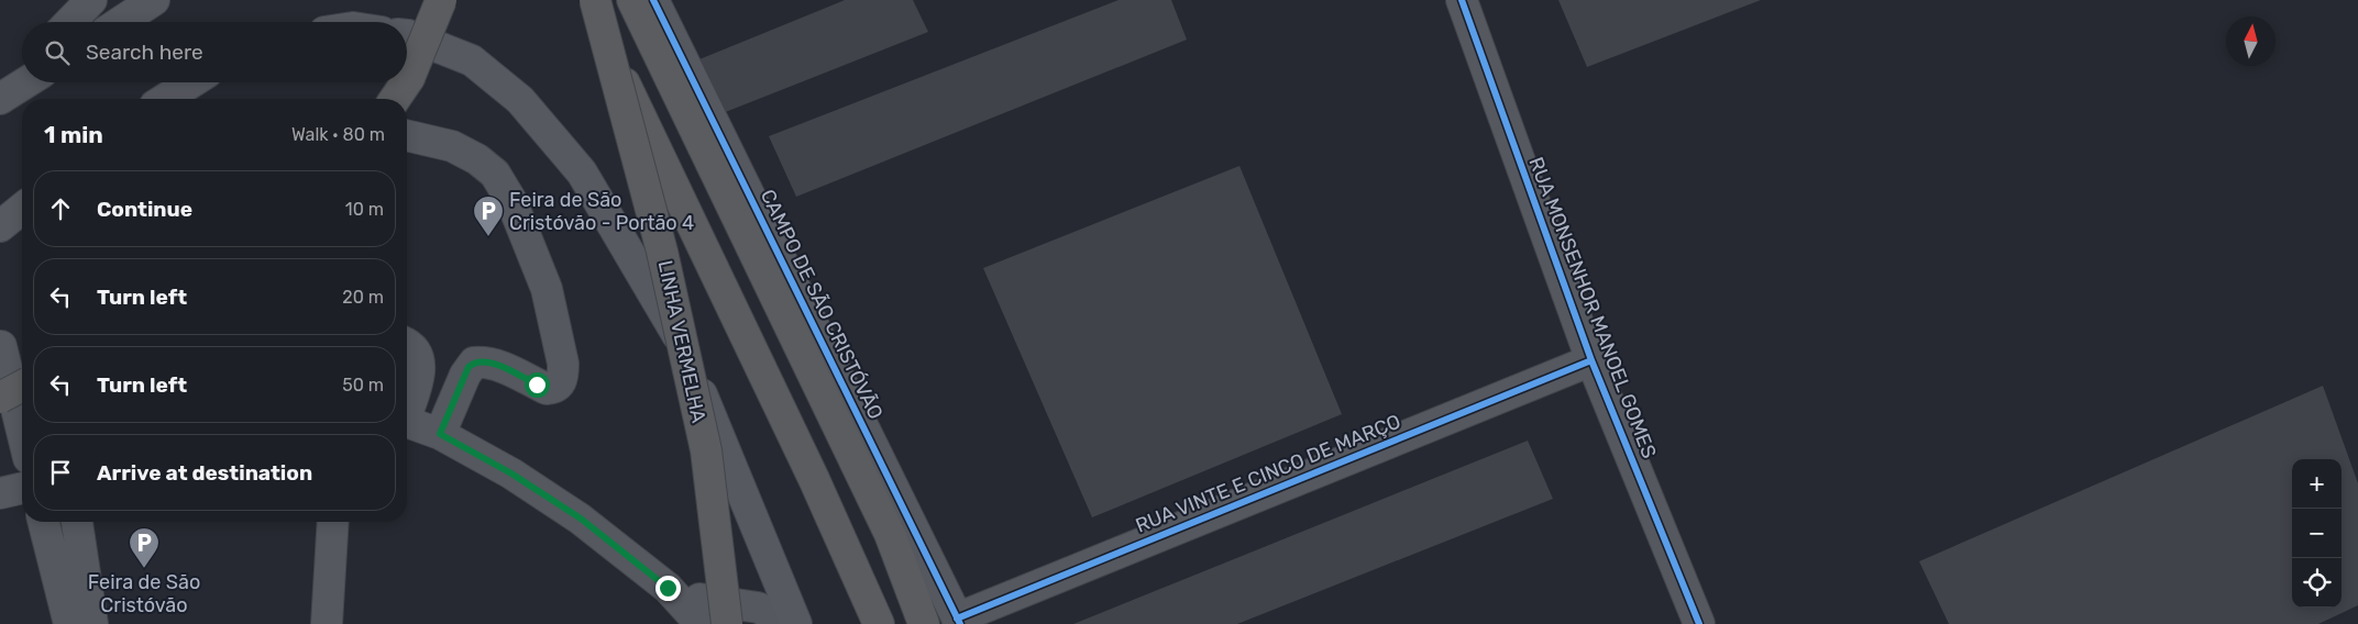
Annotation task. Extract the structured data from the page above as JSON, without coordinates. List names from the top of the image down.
{
  "streets": {
    "highway": ["LINHA VERMELHA"],
    "street": ["CAMPO DE SÃO CRISTÓVÃO", "RUA MONSENHOR MANOEL GOMES", "RUA VINTE E CINCO DE MARÇO"]
  },
  "crossings": [
    ["CAMPO DE SÃO CRISTÓVÃO", "RUA VINTE E CINCO DE MARÇO"],
    ["RUA MONSENHOR MANOEL GOMES", "RUA VINTE E CINCO DE MARÇO"]
  ],
  "places": {
    "parking": ["Feira de São Cristóvão - Portão 4", "Feira de São Cristóvão"]
  },
  "north": "top",
  "page": {
    "search": "Search here",
    "heading": ["1 min", "Walk · 80 m"],
    "list": [
      ["Continue", "10 m"],
      ["Turn left", "20 m"],
      ["Turn left", "50 m"],
      "Arrive at destination"
    ],
    "map_buttons": ["+", "−"]
  }
}
